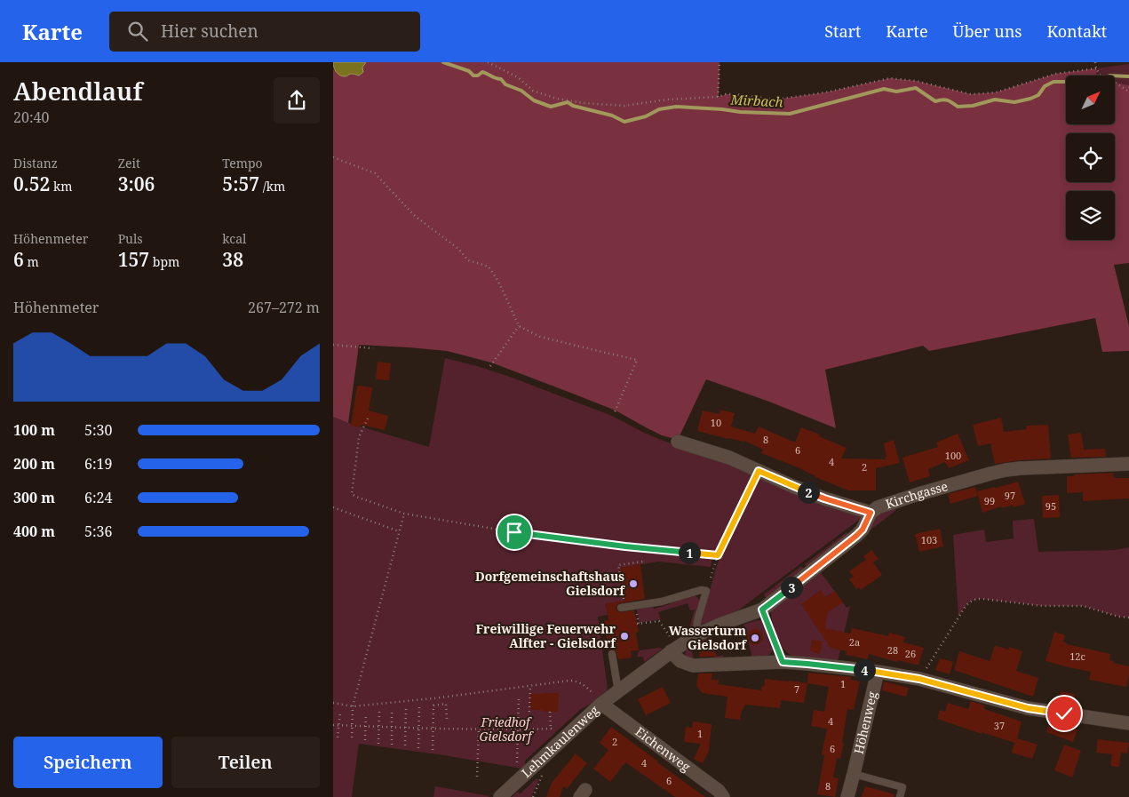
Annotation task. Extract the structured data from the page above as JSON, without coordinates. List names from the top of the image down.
{
  "streets": {
    "street": [
      "Kirchgasse",
      "Höhenweg",
      "Lehmkaulenweg",
      "Eichenweg"
    ]
  },
  "crossings": [
    ["Kirchgasse", "Lehmkaulenweg"],
    ["Lehmkaulenweg", "Eichenweg"]
  ],
  "water": ["Mirbach"],
  "parks": ["Friedhof Gielsdorf"],
  "places": ["Dorfgemeinschaftshaus Gielsdorf", "Freiwillige Feuerwehr Alfter - Gielsdorf", "Wasserturm Gielsdorf"],
  "house_numbers": [
    "10",
    "8",
    "6",
    "100",
    "4",
    "2",
    "97",
    "99",
    "95",
    "103",
    "2a",
    "28",
    "26",
    "12c",
    "1",
    "7",
    "4",
    "37",
    "1",
    "2",
    "6",
    "4",
    "6",
    "8"
  ],
  "north": "top right",
  "page": {
    "header": "Karte",
    "search": "Hier suchen",
    "nav": [
      "Start",
      "Karte",
      "Über uns",
      "Kontakt"
    ],
    "heading": ["Abendlauf", "20:40"],
    "stats": [
      ["Distanz", "0.52 km"],
      ["Zeit", "3:06"],
      ["Tempo", "5:57 /km"],
      ["Höhenmeter", "6 m"],
      ["Puls", "157 bpm"],
      ["kcal", "38"]
    ],
    "chart": ["Höhenmeter", "267–272 m"],
    "list": [
      {
        "name": "100 m",
        "note": "5:30"
      },
      {
        "name": "200 m",
        "note": "6:19"
      },
      {
        "name": "300 m",
        "note": "6:24"
      },
      {
        "name": "400 m",
        "note": "5:36"
      }
    ],
    "pins": [
      "2",
      "1",
      "3",
      "4"
    ],
    "buttons": ["Speichern", "Teilen"]
  }
}
